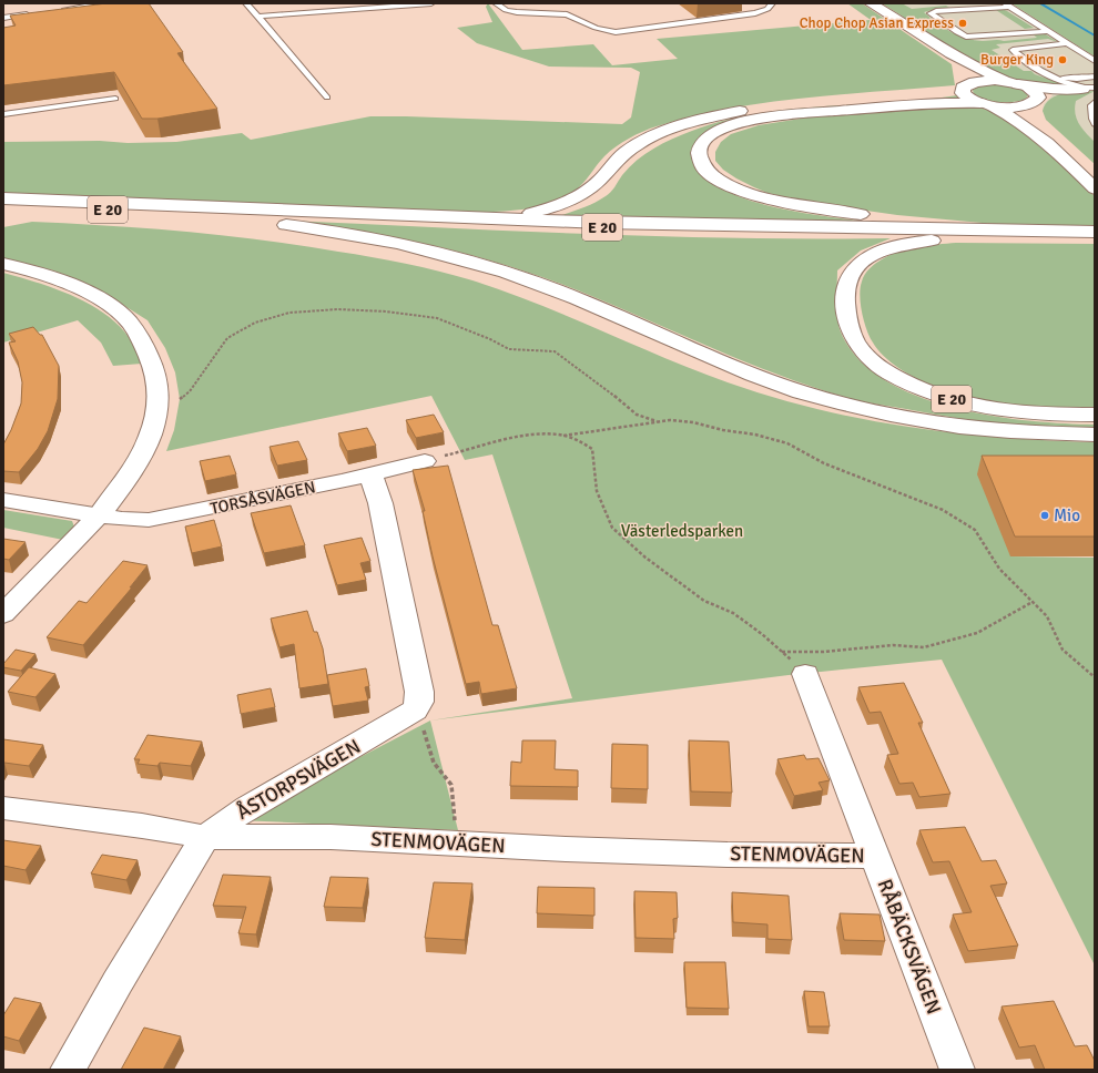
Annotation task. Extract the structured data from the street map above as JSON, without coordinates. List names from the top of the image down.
{
  "streets": {
    "main road": [
      "E 20",
      "TORSÅSVÄGEN",
      "ÅSTORPSVÄGEN",
      "STENMOVÄGEN",
      "RÅBÄCKSVÄGEN"
    ]
  },
  "crossings": [
    ["ÅSTORPSVÄGEN", "STENMOVÄGEN"],
    ["STENMOVÄGEN", "RÅBÄCKSVÄGEN"]
  ],
  "parks": ["Västerledsparken"],
  "places": ["Chop Chop Asian Express", "Burger King", "Mio"]
}
